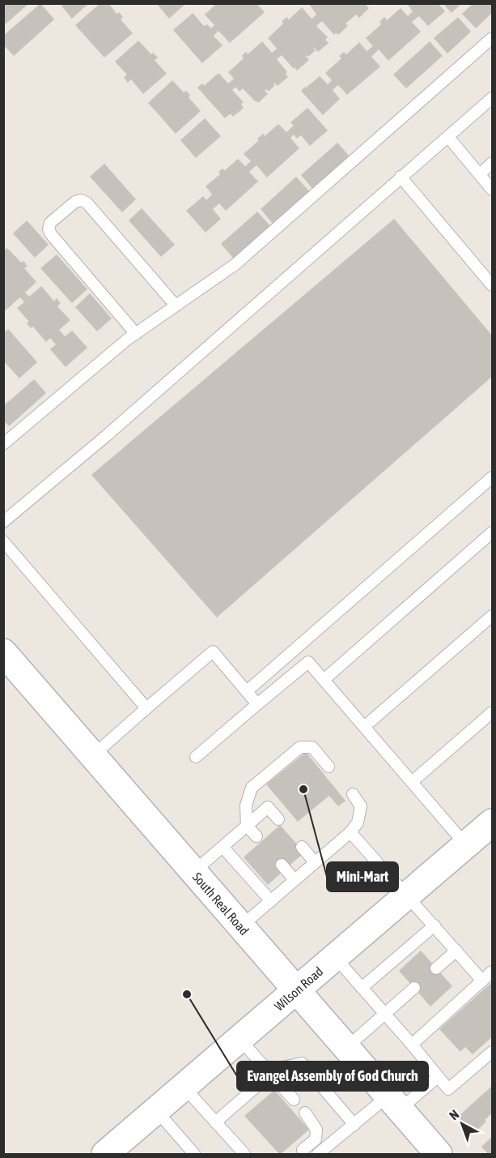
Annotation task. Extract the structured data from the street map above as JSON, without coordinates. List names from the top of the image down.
{
  "streets": {
    "street": ["South Real Road", "Wilson Road"]
  },
  "crossings": [
    ["South Real Road", "Wilson Road"]
  ],
  "places": ["Mini-Mart", "Evangel Assembly of God Church"],
  "north": "top left"
}
